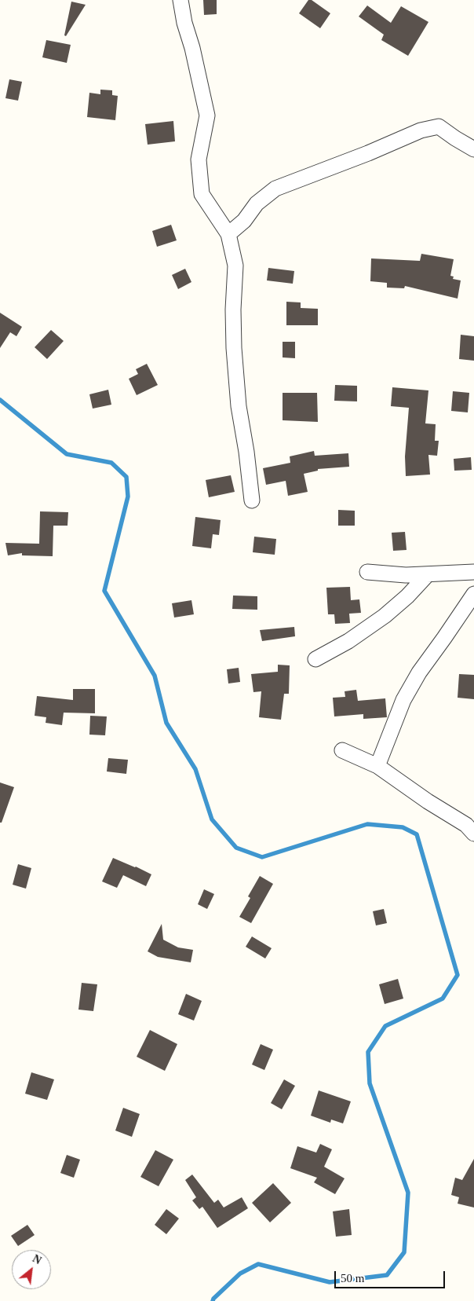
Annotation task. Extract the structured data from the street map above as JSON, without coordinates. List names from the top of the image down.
{
  "scale_bar": "50 m",
  "north": "top right"
}
